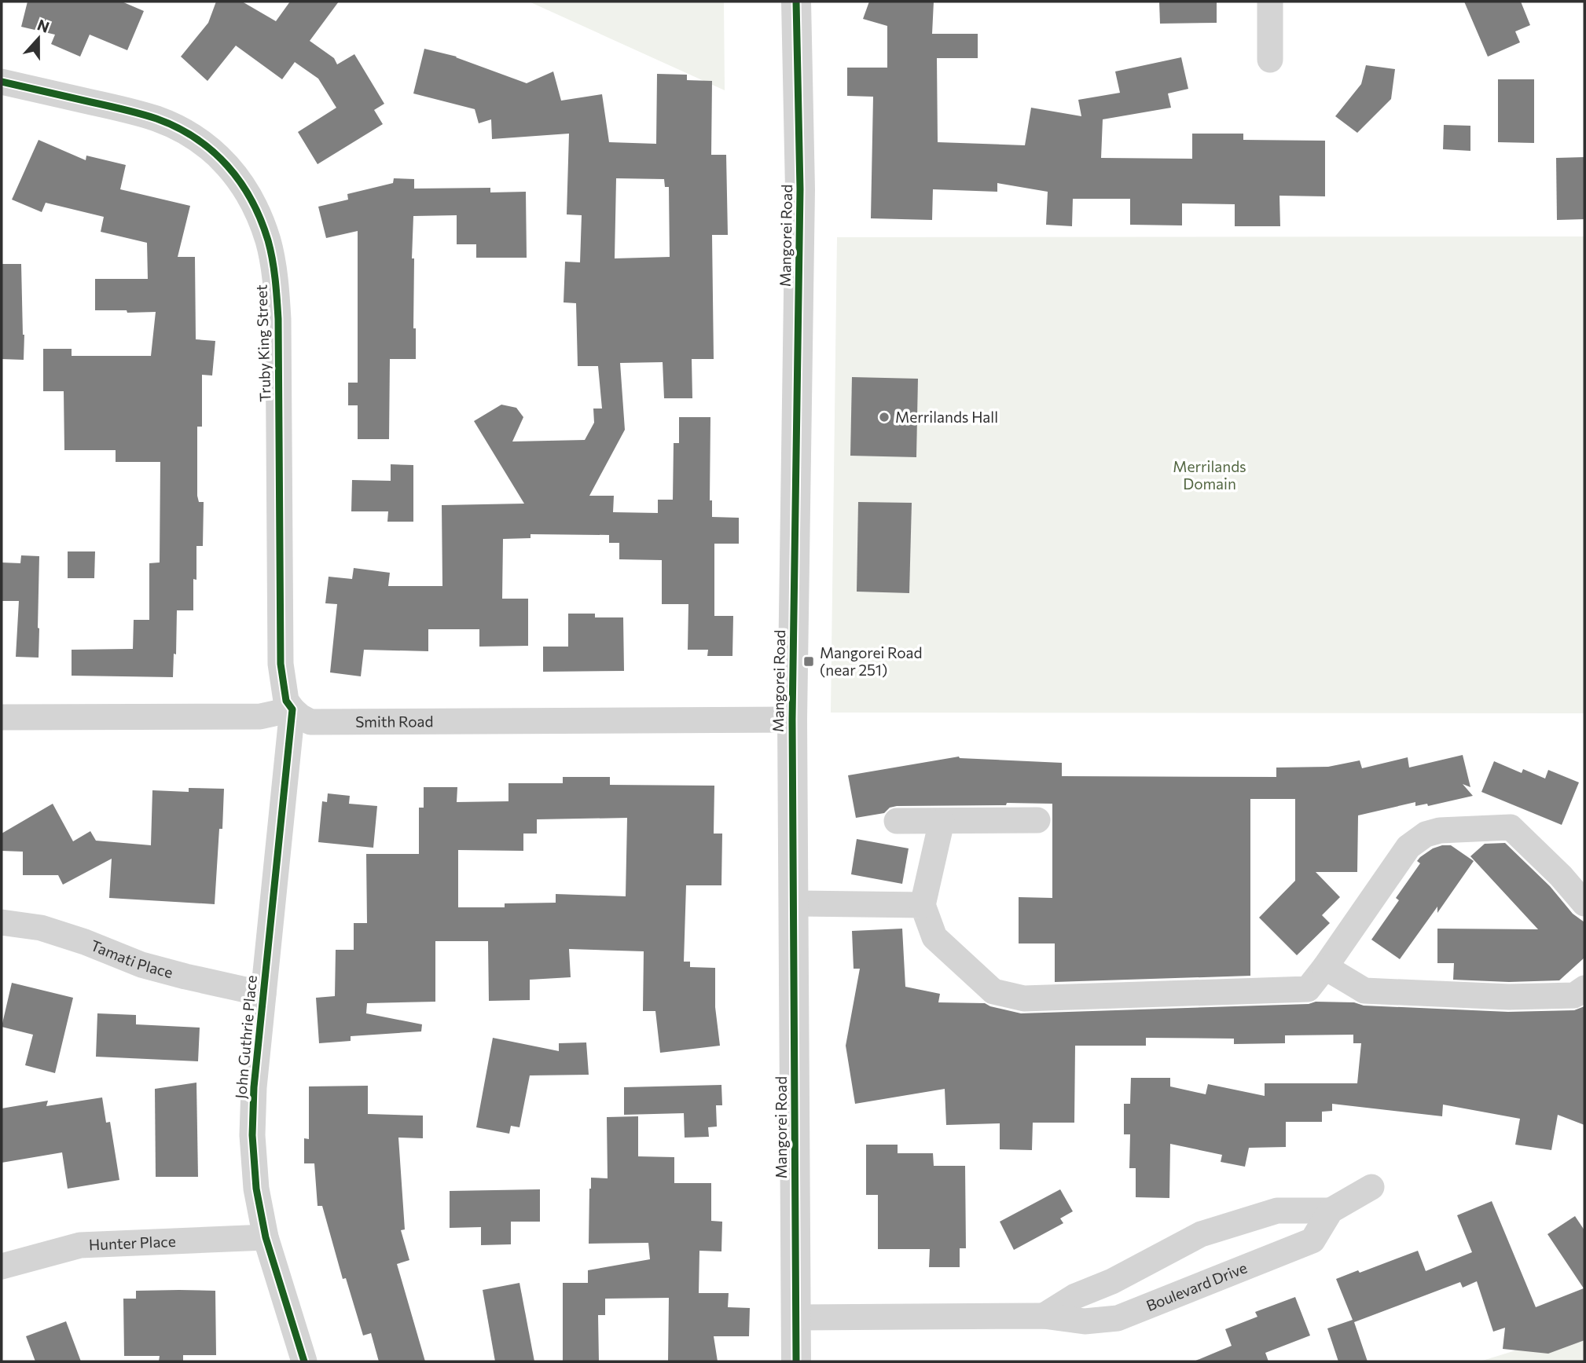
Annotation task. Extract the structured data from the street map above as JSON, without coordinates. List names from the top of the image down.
{
  "streets": {
    "street": [
      "Mangorei Road",
      "Truby King Street",
      "Smith Road",
      "Tamati Place",
      "John Guthrie Place",
      "Hunter Place",
      "Boulevard Drive"
    ]
  },
  "crossings": [
    ["Mangorei Road", "Smith Road"],
    ["Mangorei Road", "Boulevard Drive"],
    ["Truby King Street", "Smith Road"],
    ["Truby King Street", "John Guthrie Place"],
    ["Smith Road", "John Guthrie Place"],
    ["Tamati Place", "John Guthrie Place"],
    ["John Guthrie Place", "Hunter Place"]
  ],
  "parks": ["Merrilands Domain"],
  "places": {
    "other": ["Merrilands Hall"],
    "transit": ["Mangorei Road (near 251)"]
  },
  "north": "top"
}
